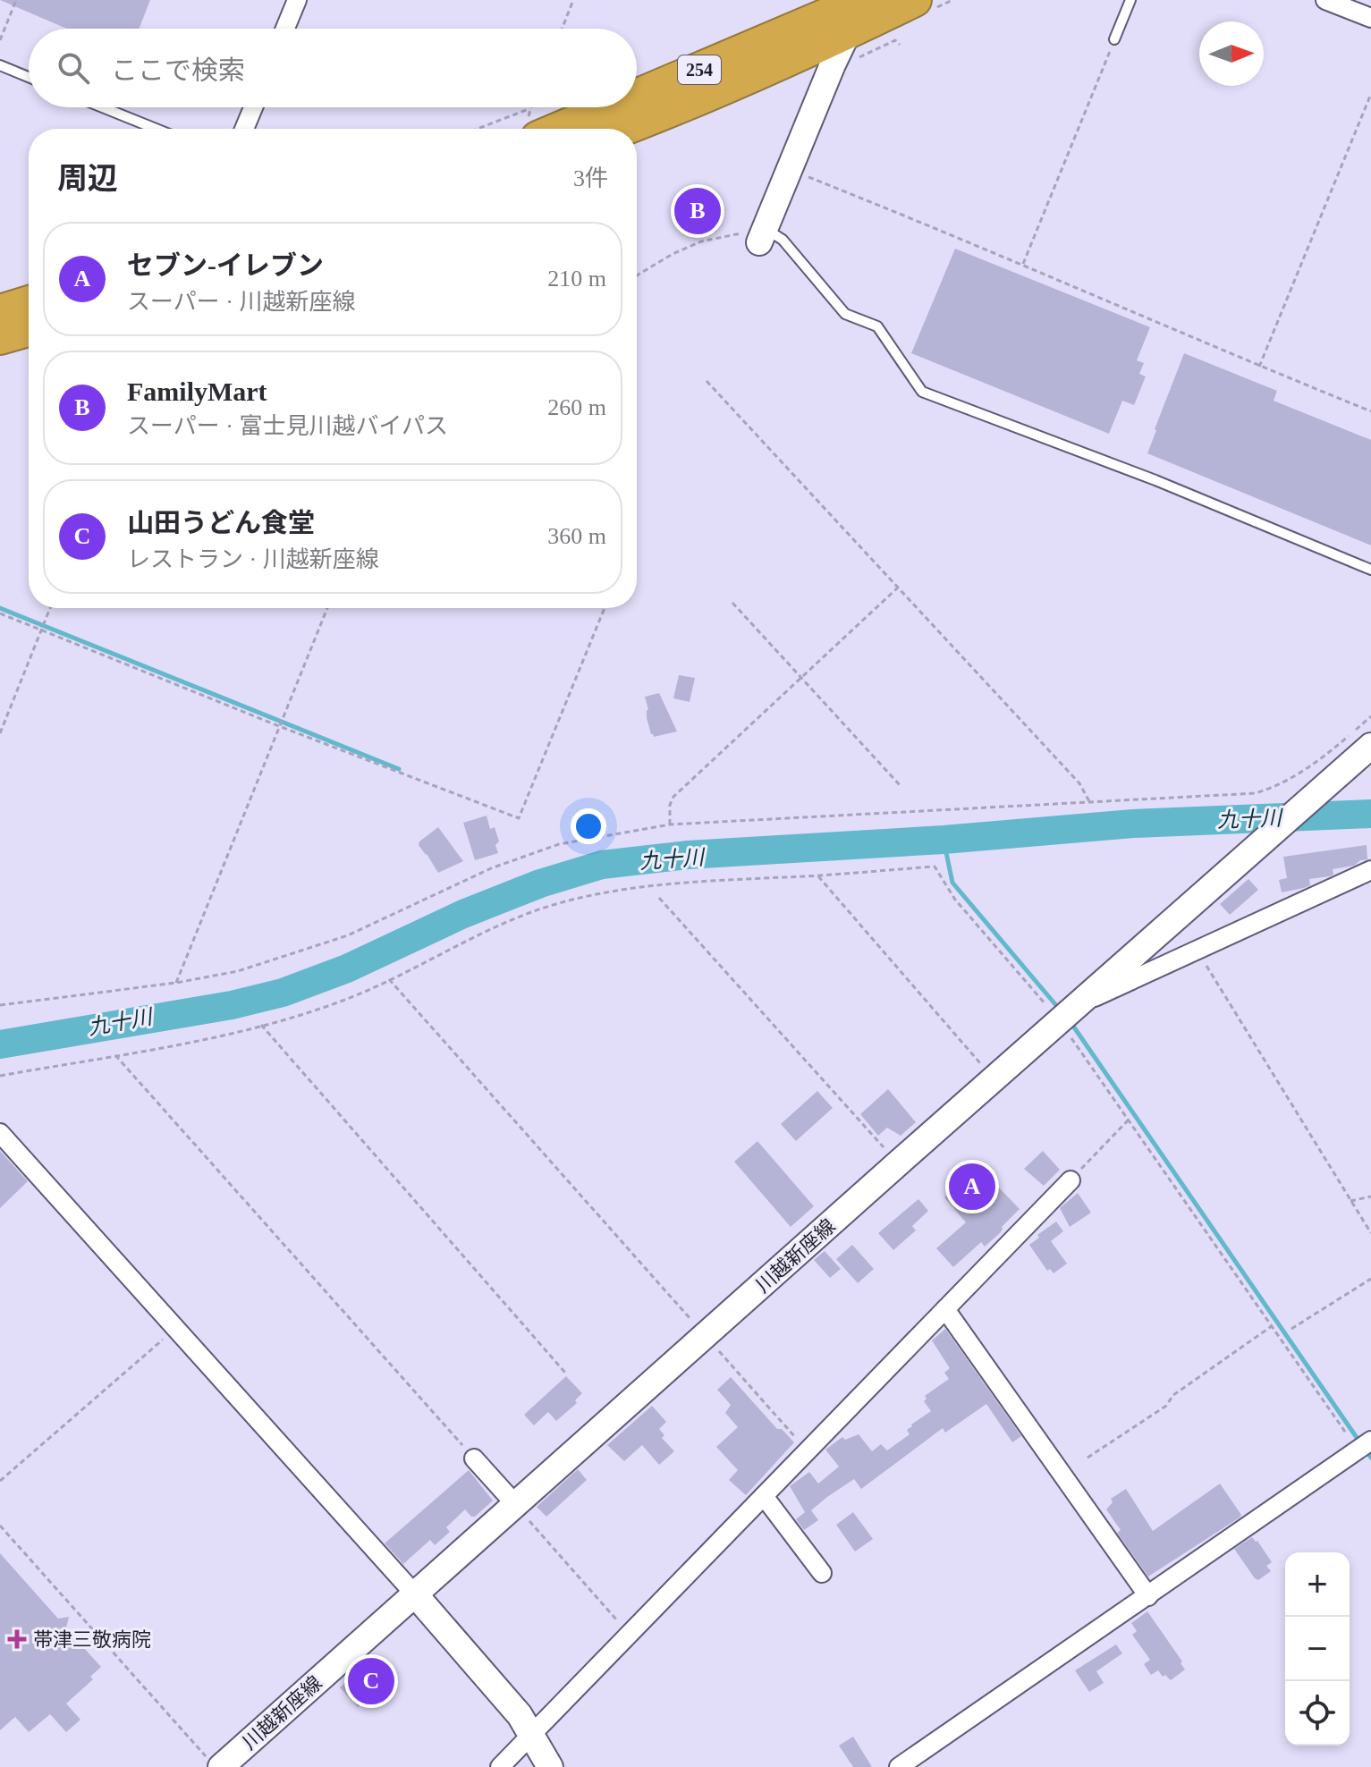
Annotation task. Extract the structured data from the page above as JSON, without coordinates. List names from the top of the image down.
{
  "streets": {
    "highway": ["254"],
    "main road": ["川越新座線"]
  },
  "water": ["九十川"],
  "places": {
    "health": ["帯津三敬病院"]
  },
  "north": "right",
  "page": {
    "search": "ここで検索",
    "heading": ["周辺", "3件"],
    "pins": ["B", "A", "C"],
    "list": [
      {
        "mark": "A",
        "name": "セブン-イレブン",
        "note": "スーパー · 川越新座線",
        "value": "210 m"
      },
      {
        "mark": "B",
        "name": "FamilyMart",
        "note": "スーパー · 富士見川越バイパス",
        "value": "260 m"
      },
      {
        "mark": "C",
        "name": "山田うどん食堂",
        "note": "レストラン · 川越新座線",
        "value": "360 m"
      }
    ],
    "map_buttons": ["+", "−"]
  }
}
